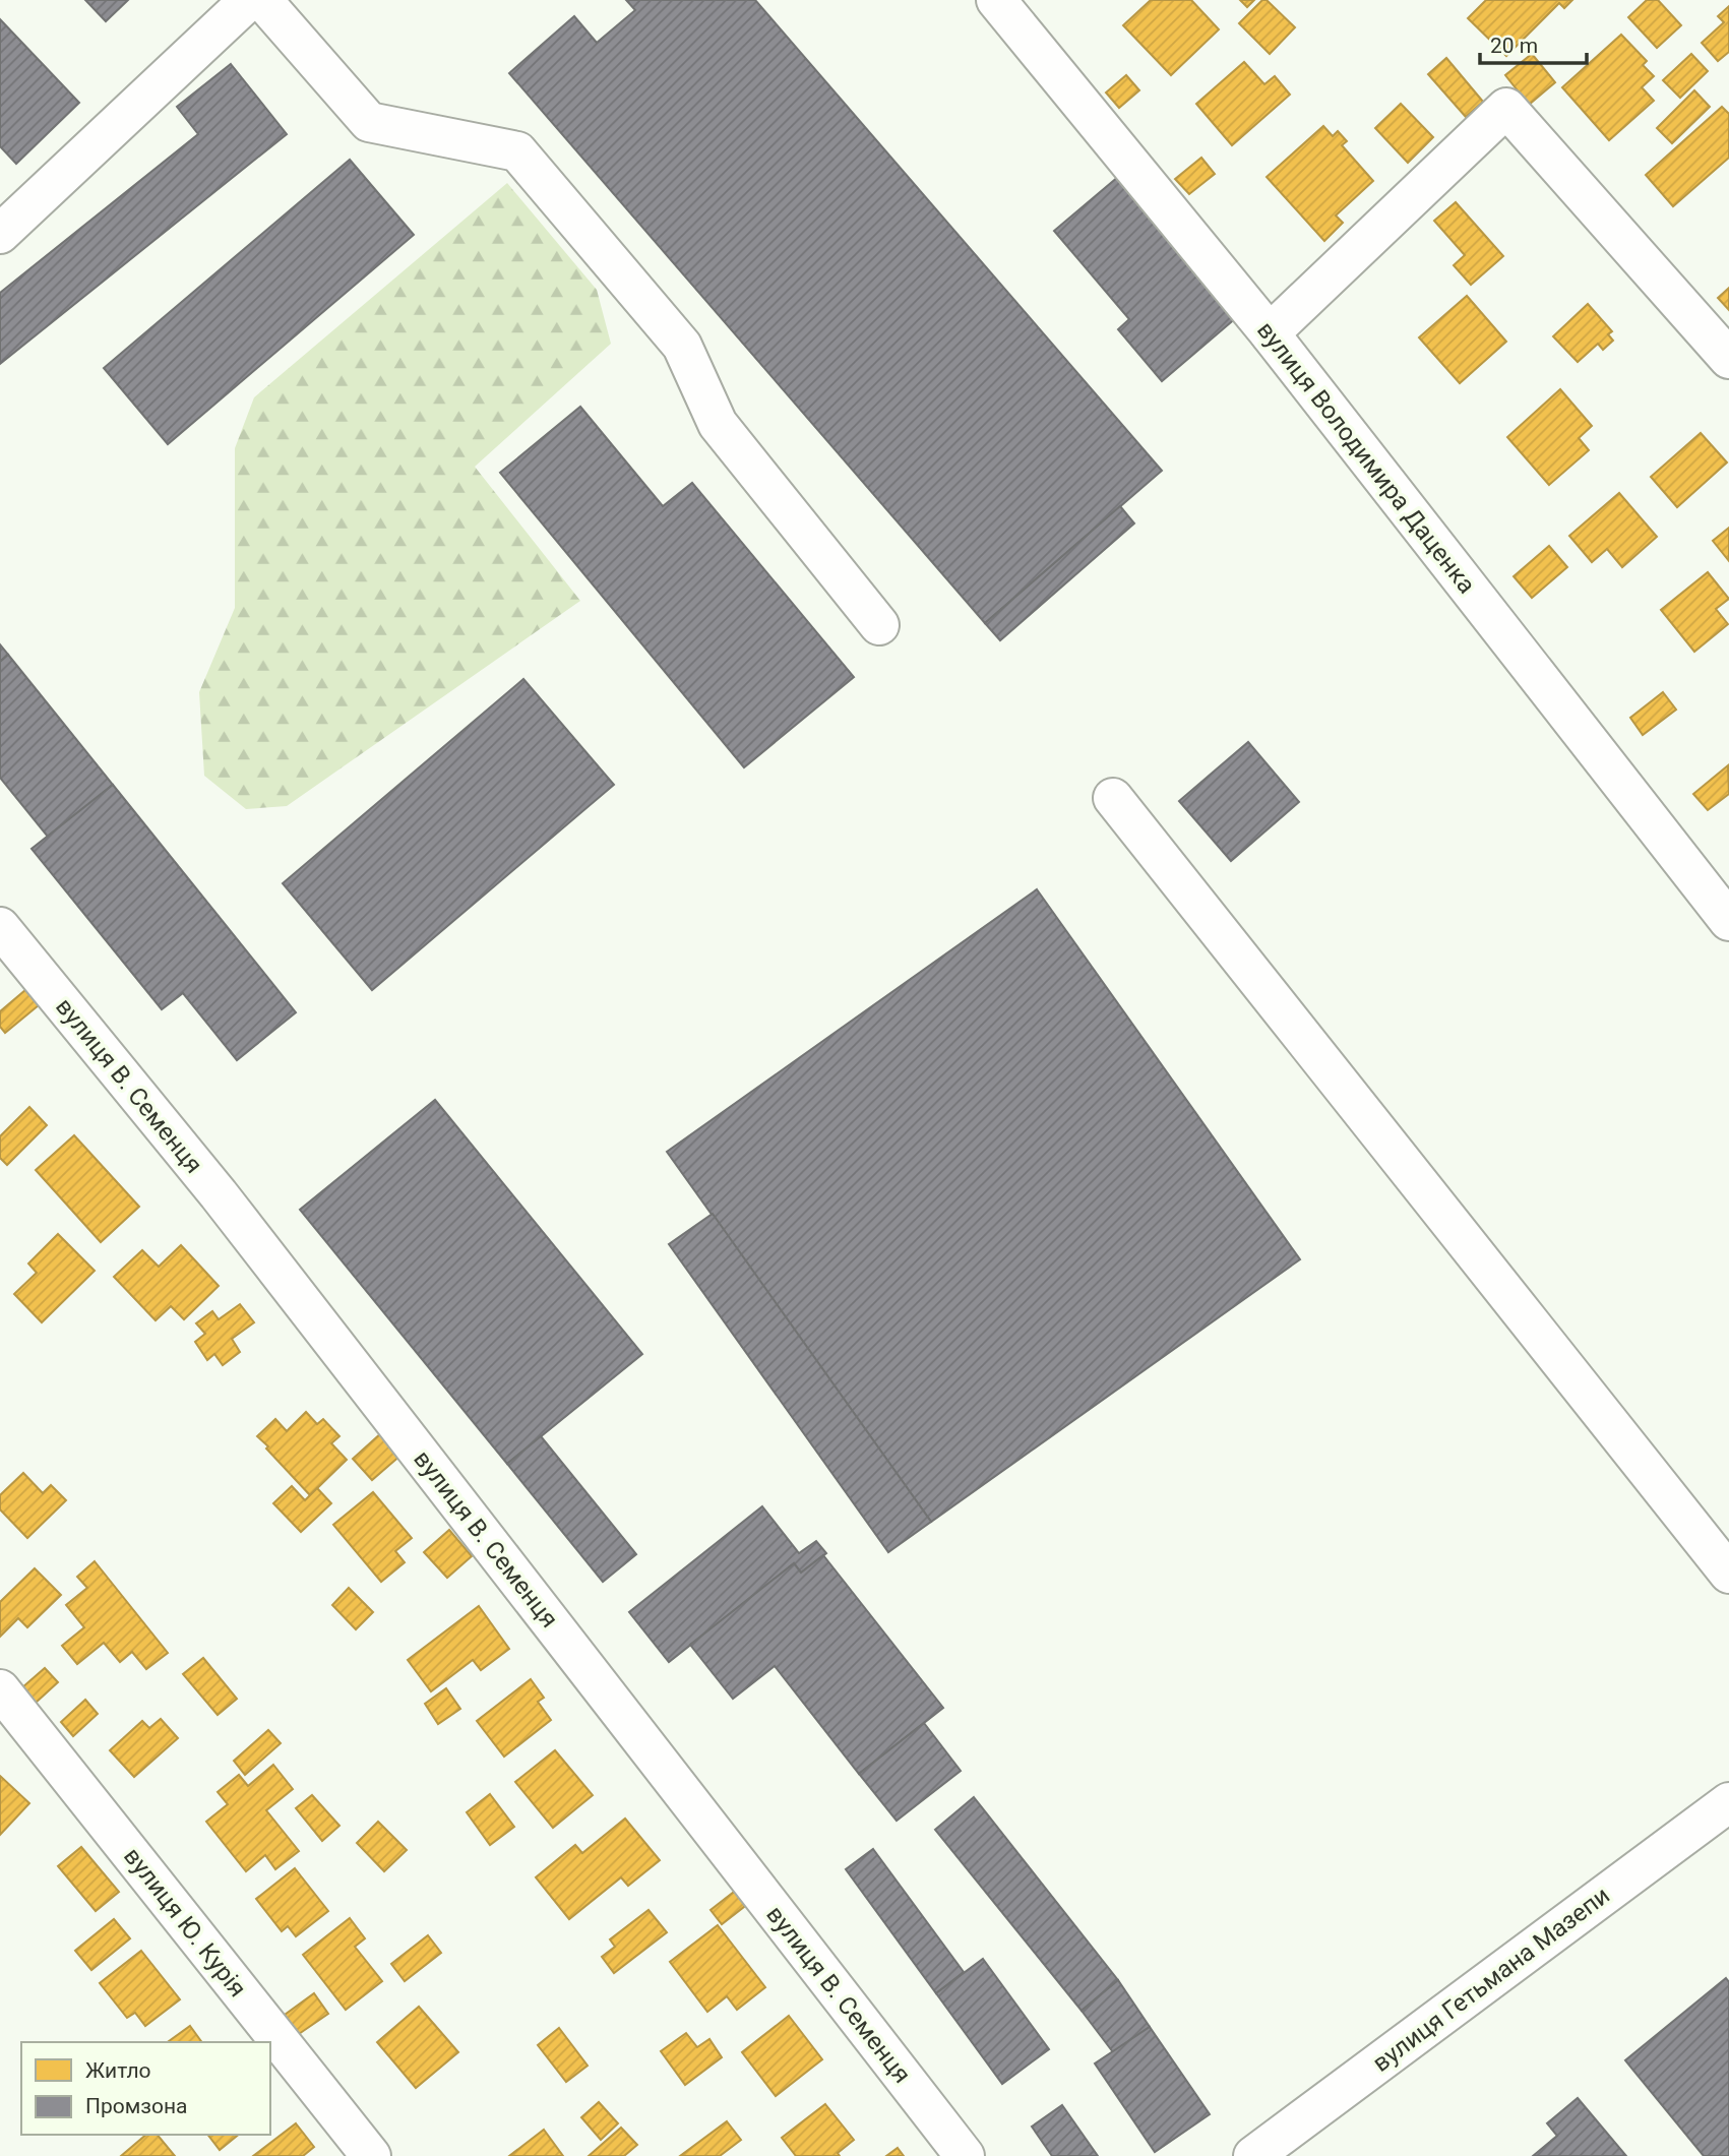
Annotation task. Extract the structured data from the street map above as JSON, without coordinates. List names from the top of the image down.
{
  "streets": {
    "street": [
      "вулиця Володимира Даценка",
      "вулиця В. Семенця",
      "вулиця Ю. Курія",
      "вулиця Гетьмана Мазепи"
    ]
  },
  "legend": ["Житло", "Промзона"],
  "scale_bar": "20 m"
}
